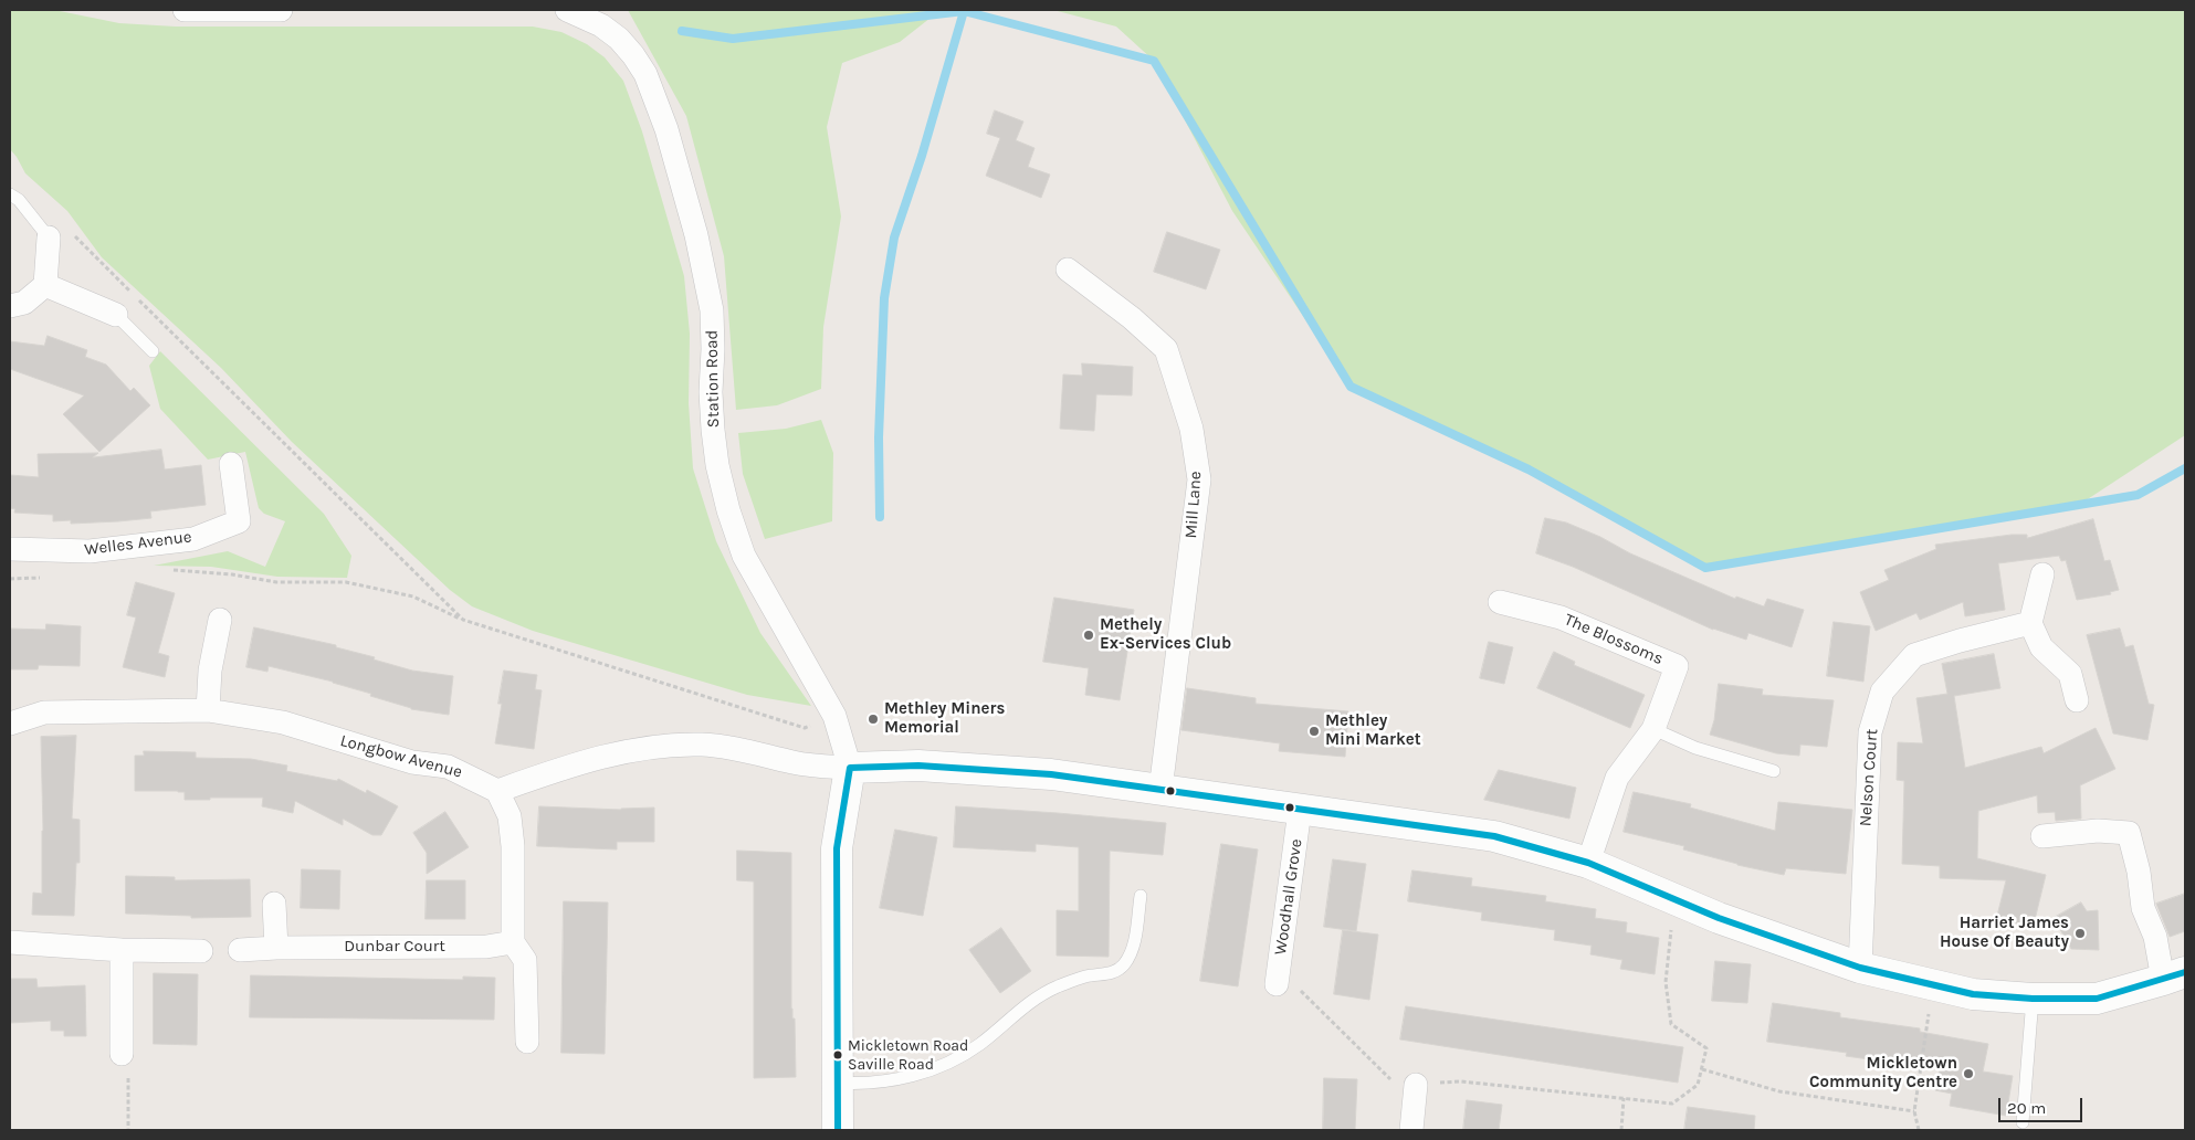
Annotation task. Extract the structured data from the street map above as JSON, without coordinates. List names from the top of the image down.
{
  "streets": {
    "street": [
      "Station Road",
      "Mill Lane",
      "Welles Avenue",
      "The Blossoms",
      "Longbow Avenue",
      "Nelson Court",
      "Woodhall Grove",
      "Dunbar Court"
    ]
  },
  "places": [
    "Methely Ex-Services Club",
    "Methley Miners Memorial",
    "Methley Mini Market",
    "Harriet James House Of Beauty",
    "Mickletown Road Saville Road",
    "Mickletown Community Centre"
  ],
  "scale_bar": "20 m"
}
